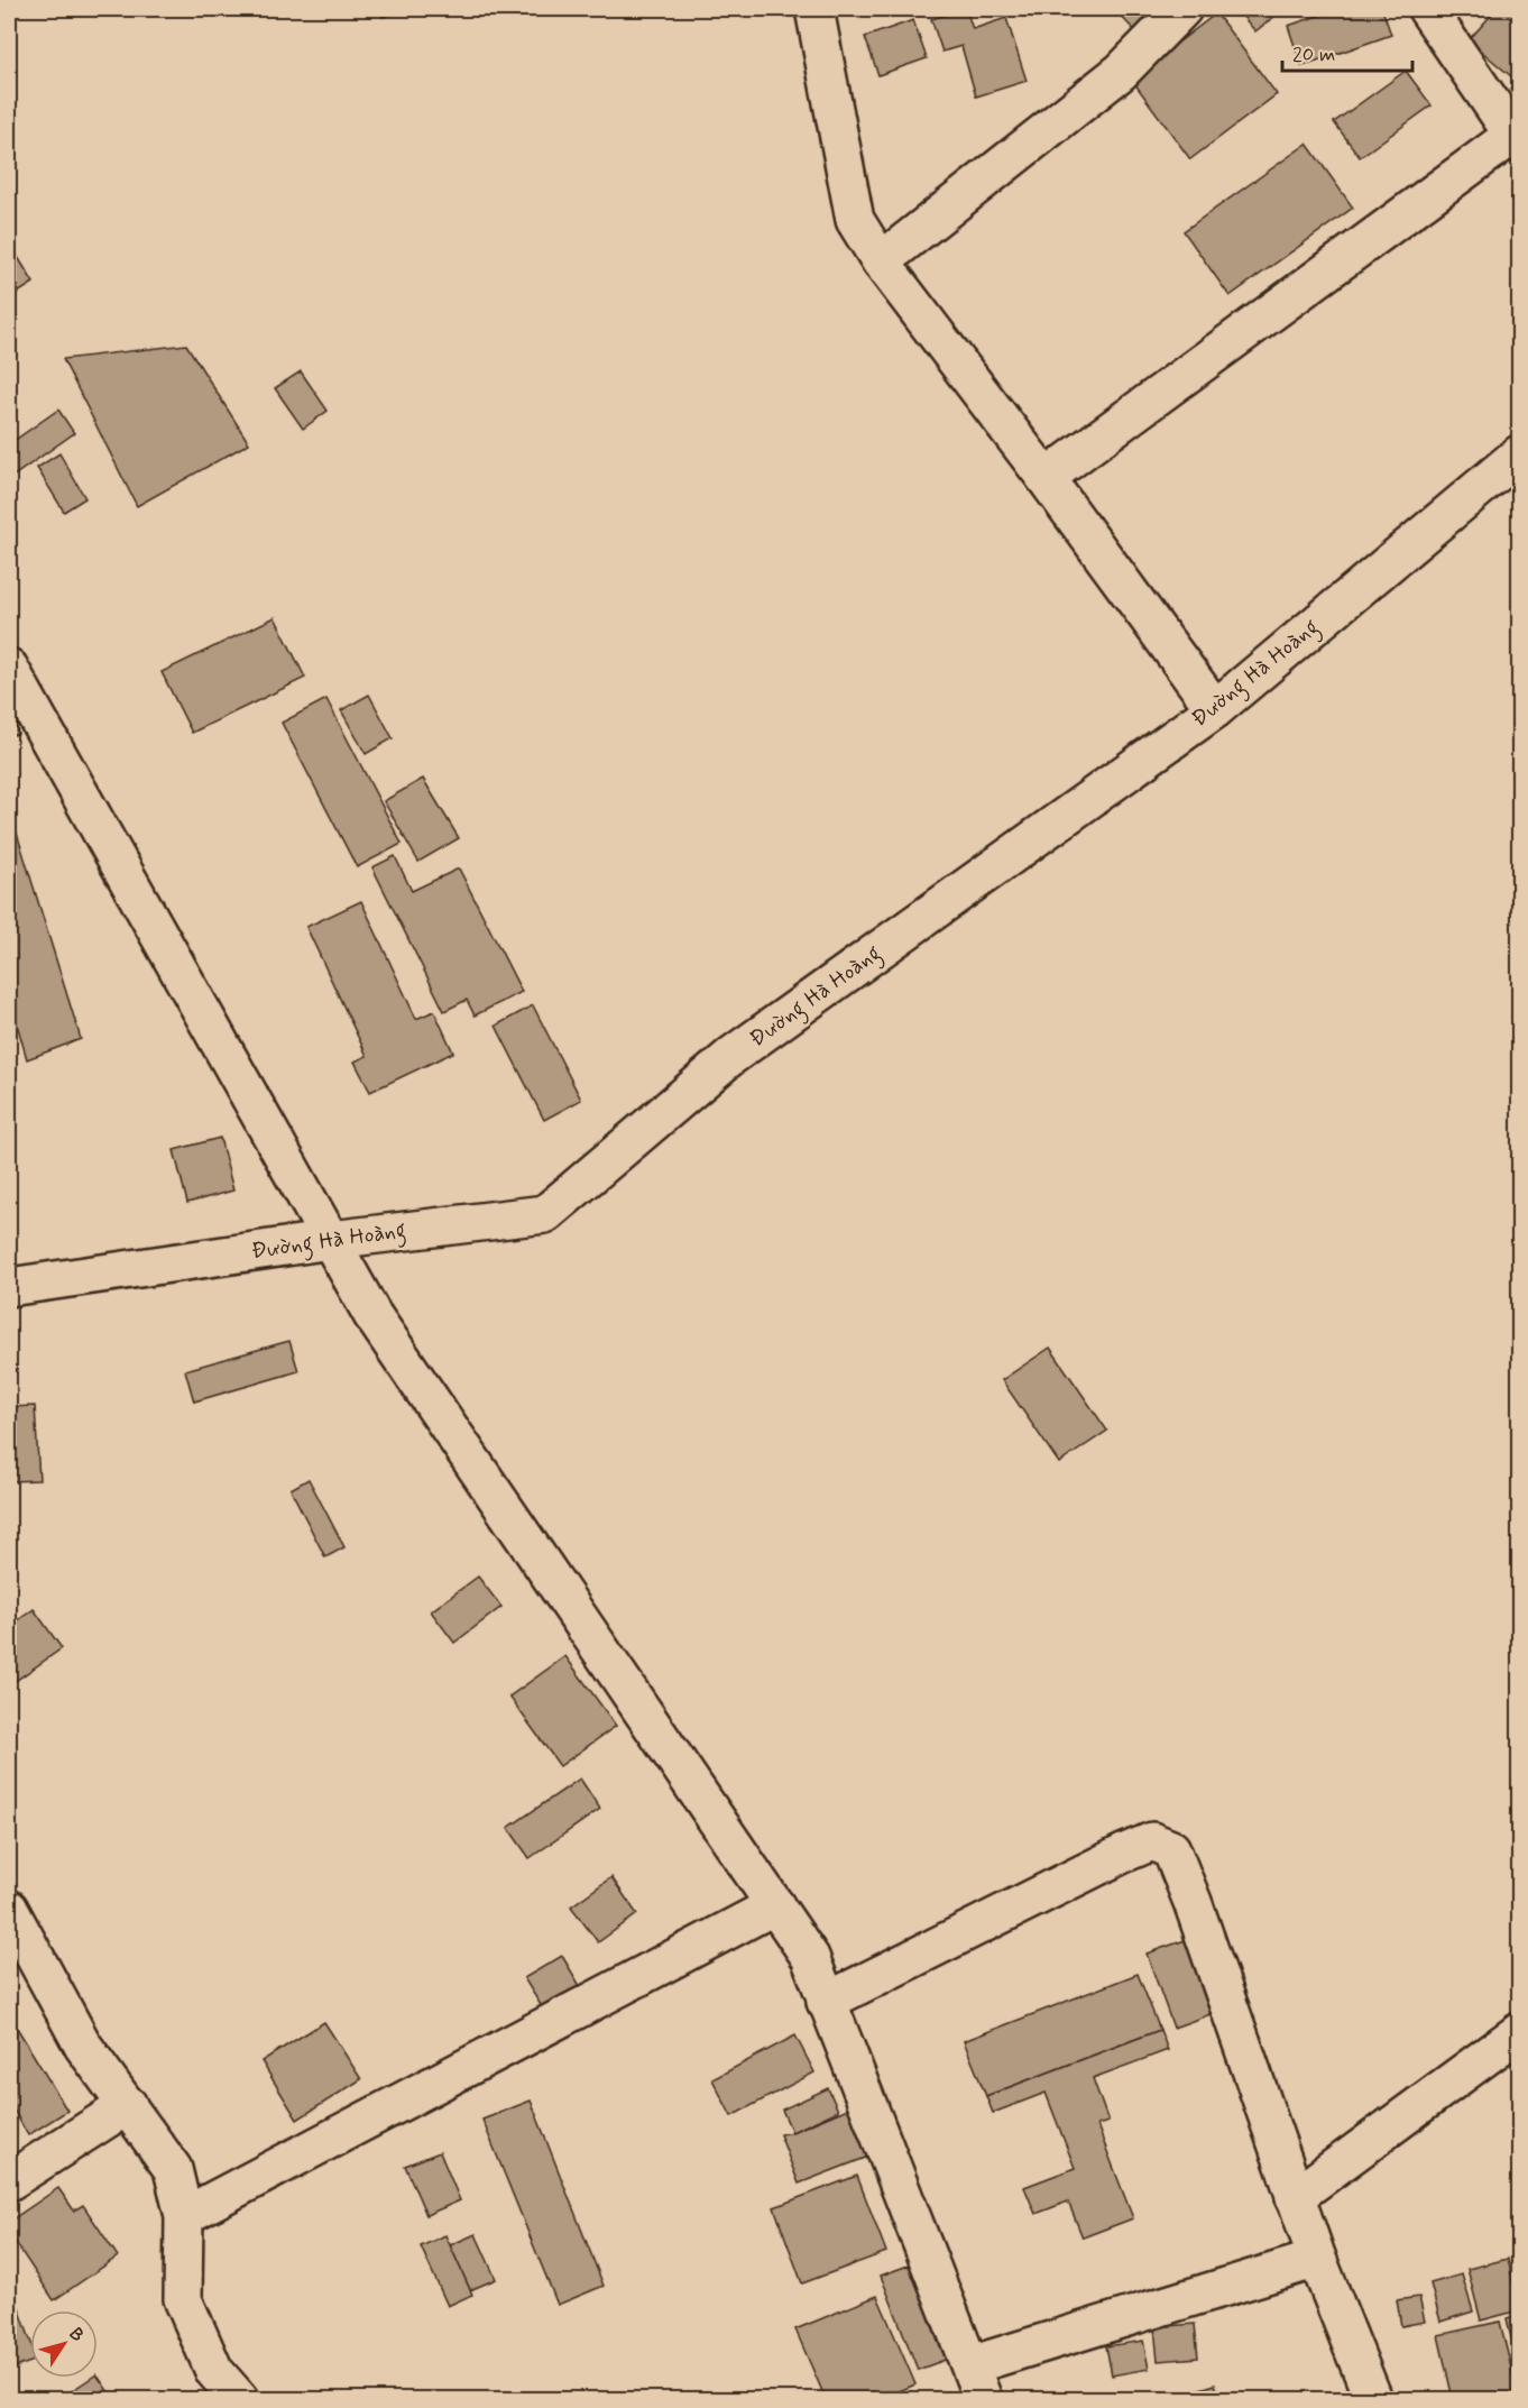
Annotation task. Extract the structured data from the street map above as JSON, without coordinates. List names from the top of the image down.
{
  "streets": {
    "street": ["Đường Hà Hoàng"]
  },
  "scale_bar": "20 m",
  "north": "top right"
}
